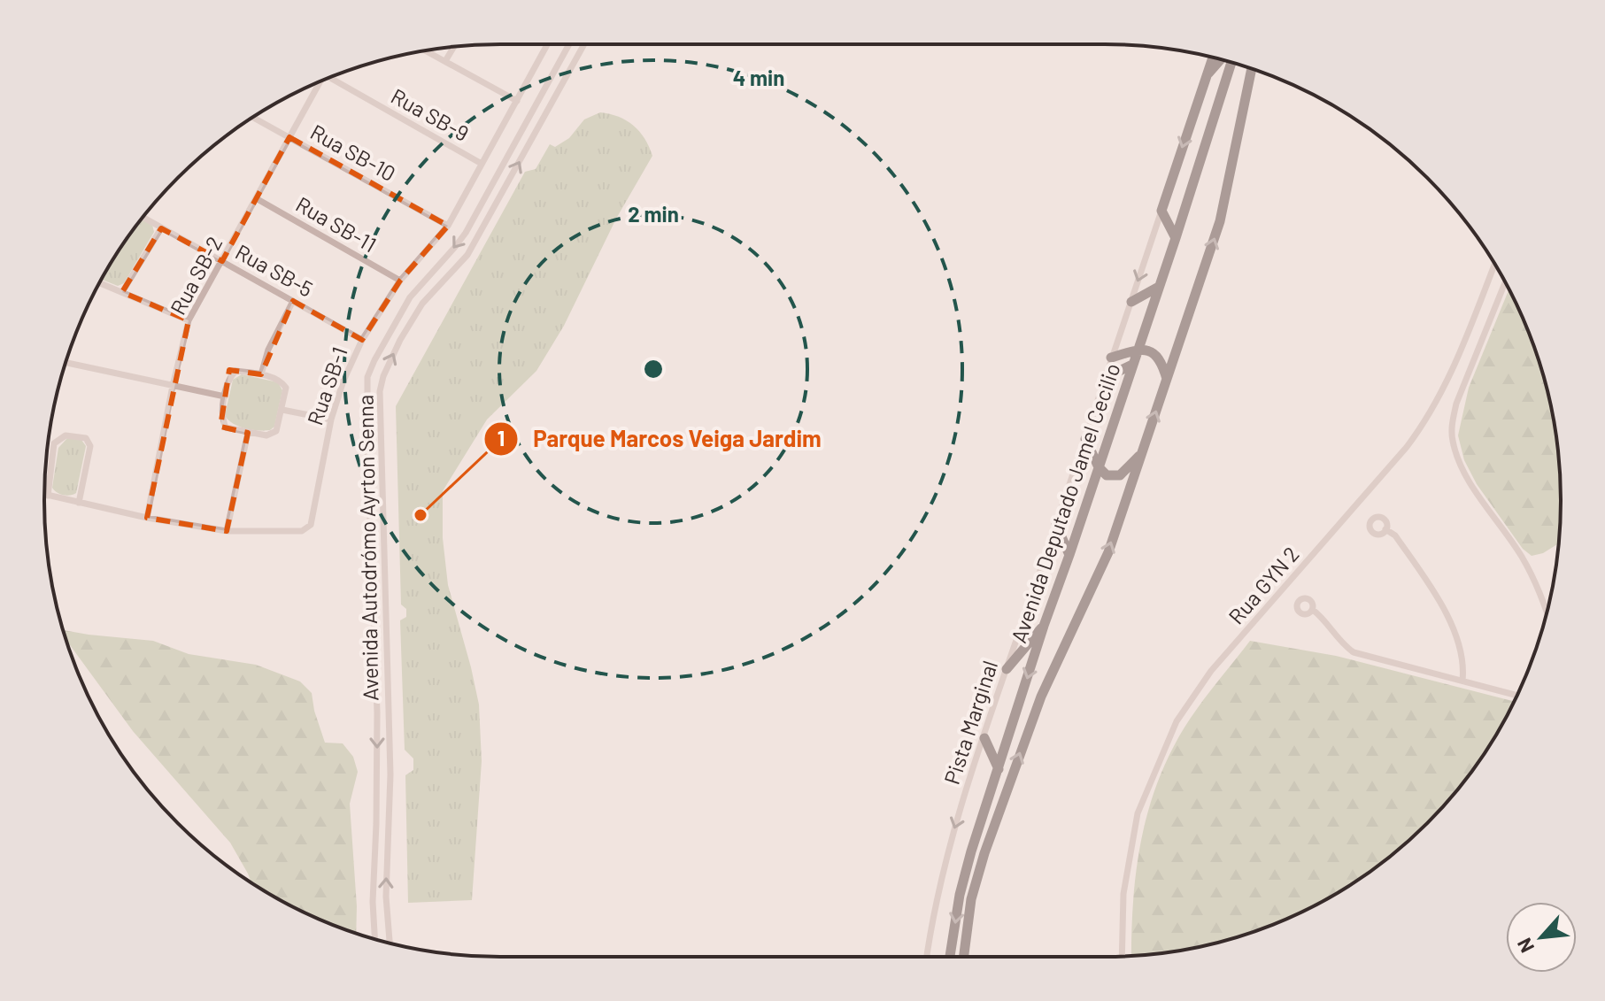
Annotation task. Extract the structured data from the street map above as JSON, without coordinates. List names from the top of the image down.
{
  "streets": {
    "highway": ["Avenida Deputado Jamel Cecilio"],
    "street": [
      "Rua SB-9",
      "Rua SB-10",
      "Rua SB-11",
      "Rua SB-5",
      "Rua SB-2",
      "Rua SB-1",
      "Avenida Autodrómo Ayrton Senna",
      "Rua GYN 2",
      "Pista Marginal"
    ]
  },
  "crossings": [
    ["Rua SB-9", "Rua SB-1"],
    ["Rua SB-10", "Rua SB-2"],
    ["Rua SB-10", "Rua SB-1"],
    ["Rua SB-11", "Rua SB-2"],
    ["Rua SB-11", "Rua SB-1"],
    ["Rua SB-5", "Rua SB-2"],
    ["Rua SB-5", "Rua SB-1"],
    ["Rua SB-2", "Rua SB-1"]
  ],
  "one_way": ["Pista Marginal"],
  "places": ["Parque Marcos Veiga Jardim"],
  "north": "bottom left",
  "rings": ["4 min", "2 min"]
}
